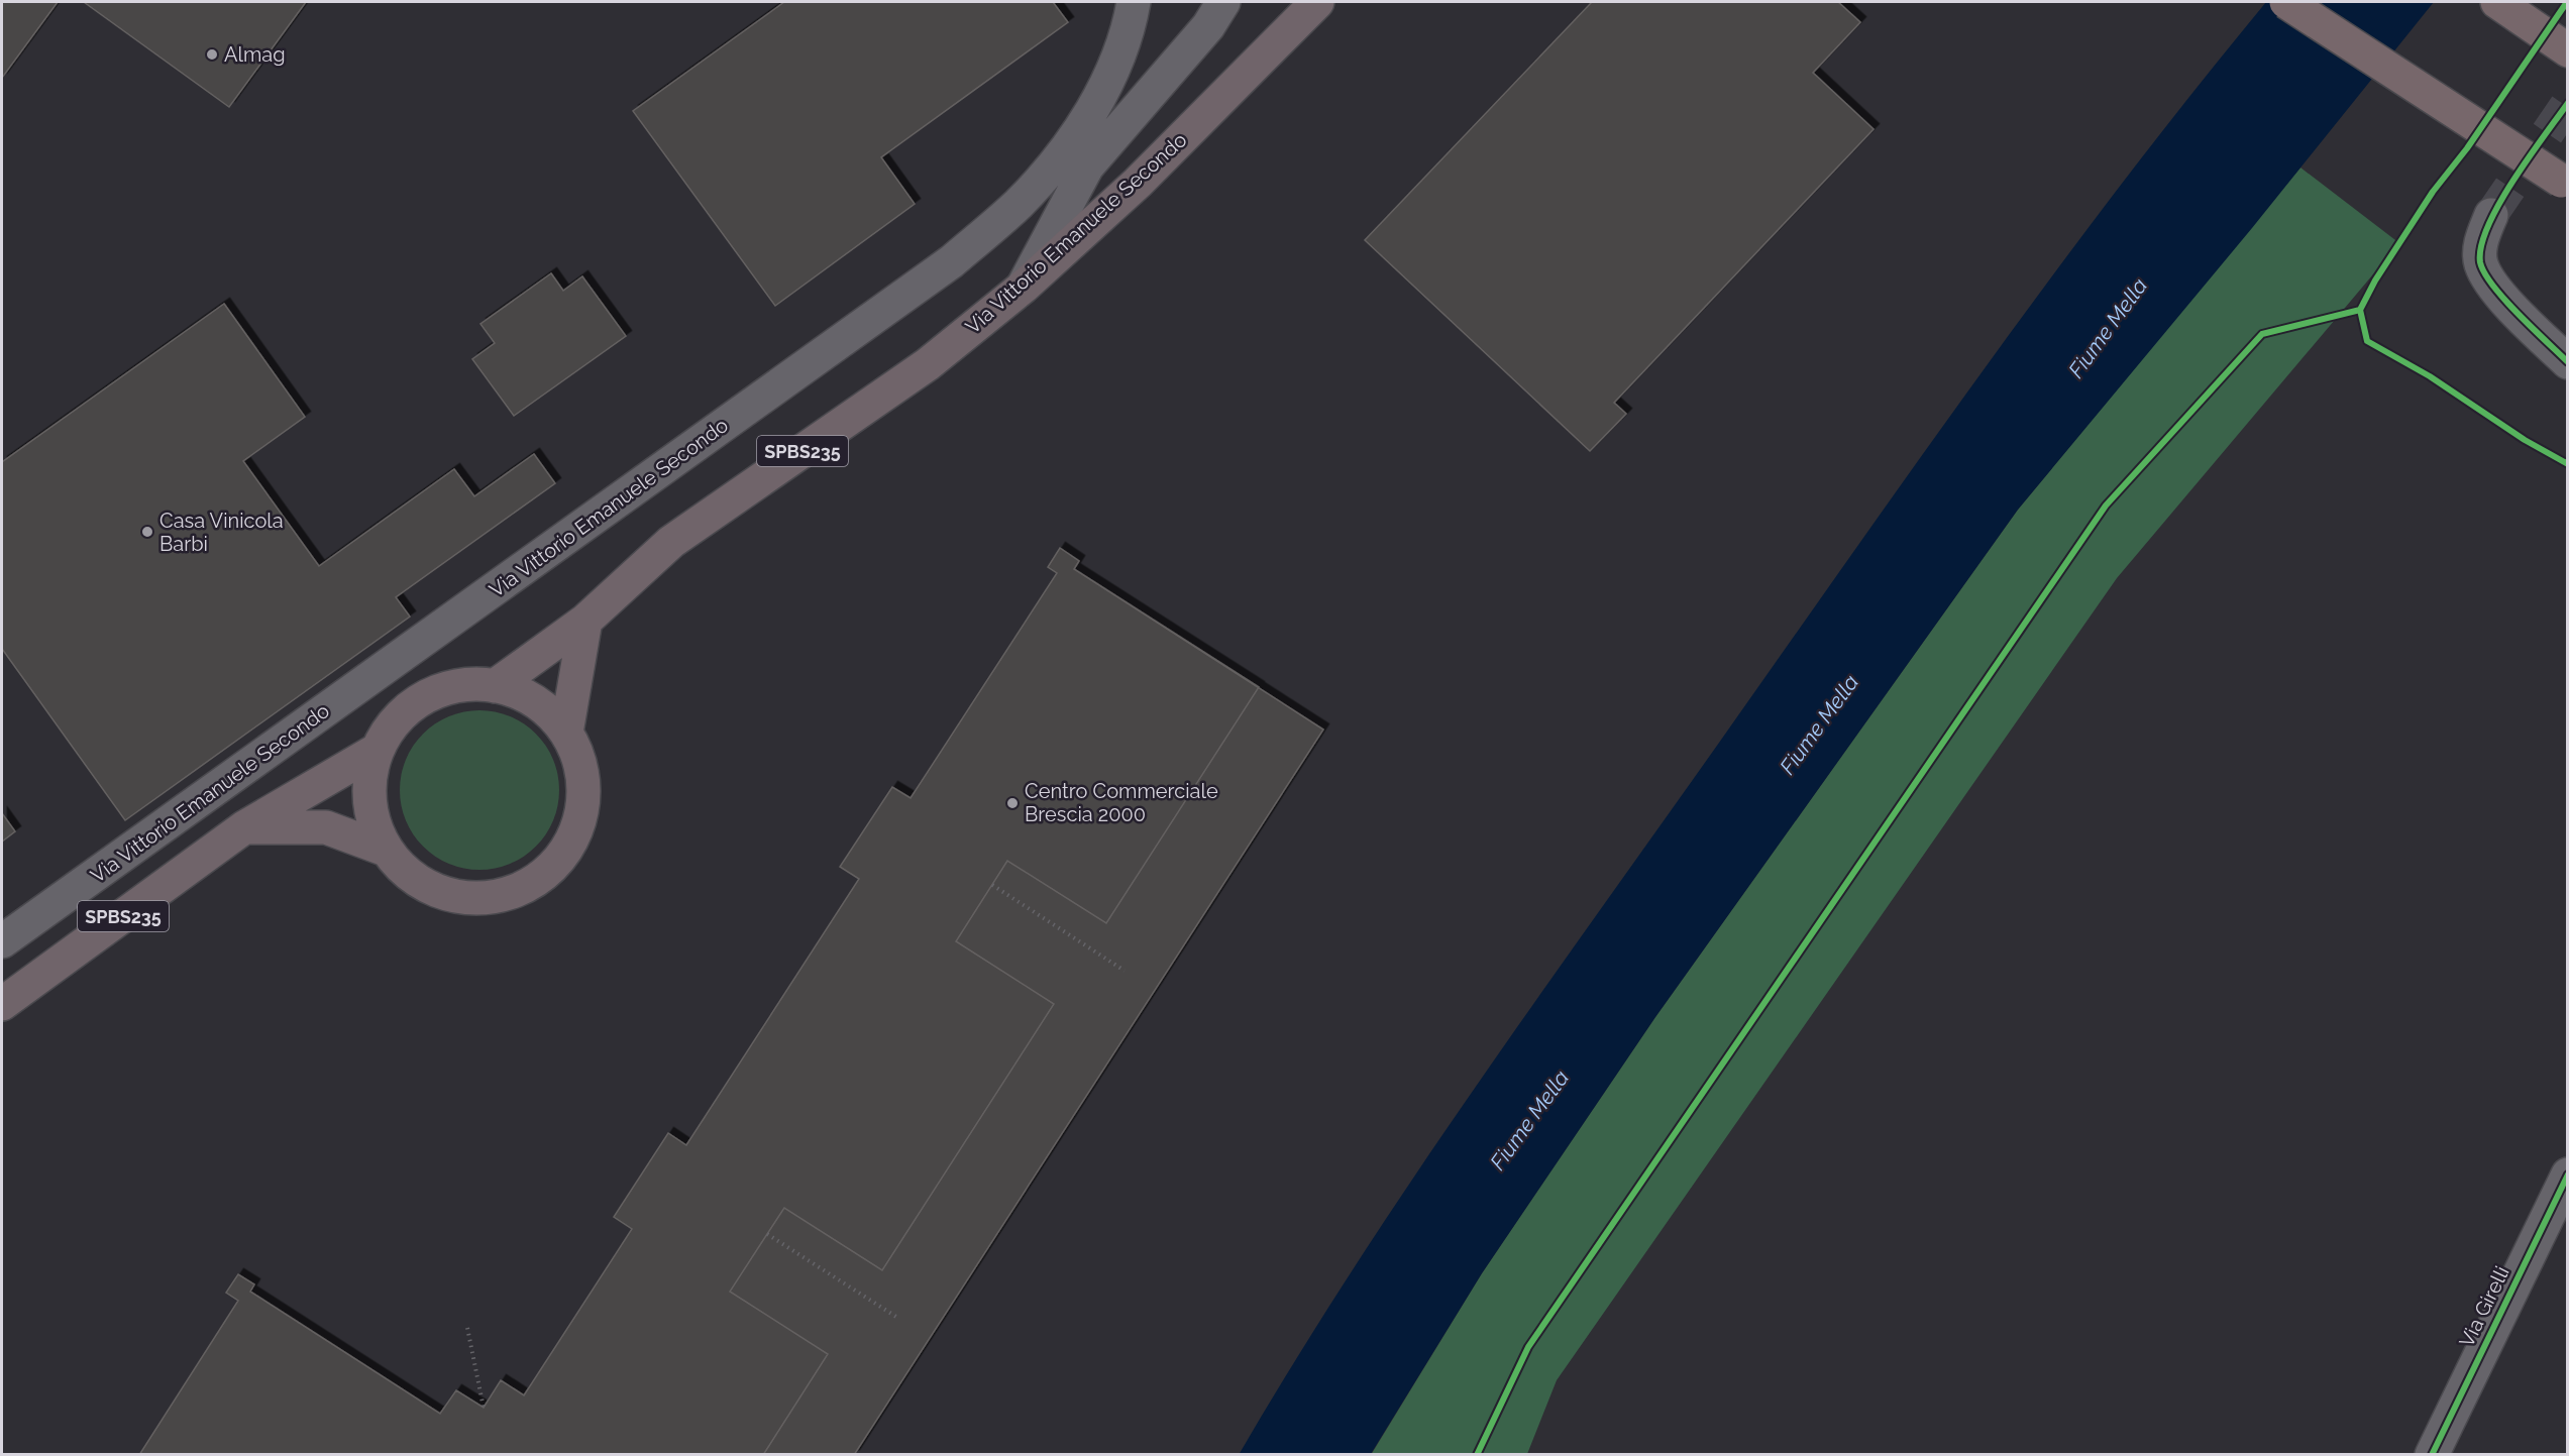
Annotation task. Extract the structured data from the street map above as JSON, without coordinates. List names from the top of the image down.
{
  "streets": {
    "main road": ["Via Vittorio Emanuele Secondo", "SPBS235"],
    "street": ["Via Girelli"]
  },
  "crossings": [
    ["Via Vittorio Emanuele Secondo", "SPBS235"]
  ],
  "water": ["Fiume Mella"],
  "places": ["Almag", "Casa Vinicola Barbi", "Centro Commerciale Brescia 2000"]
}
